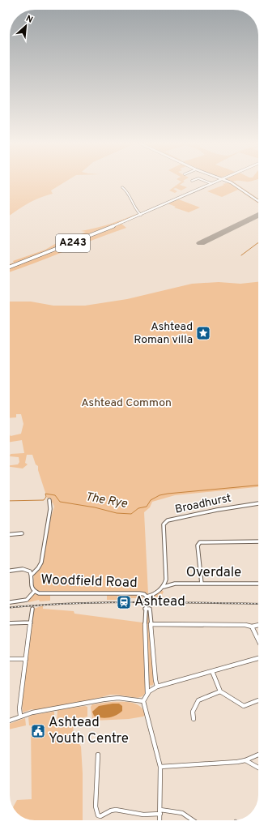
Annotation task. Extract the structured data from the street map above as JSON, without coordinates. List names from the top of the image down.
{
  "streets": {
    "highway": ["A243"],
    "street": ["Broadhurst", "Overdale", "Woodfield Road"]
  },
  "crossings": [
    ["Broadhurst", "Overdale"]
  ],
  "water": ["The Rye"],
  "parks": ["Ashtead Common"],
  "places": {
    "place": ["Ashtead Roman villa"],
    "station": ["Ashtead"],
    "public building": ["Ashtead Youth Centre"]
  },
  "north": "top right"
}
